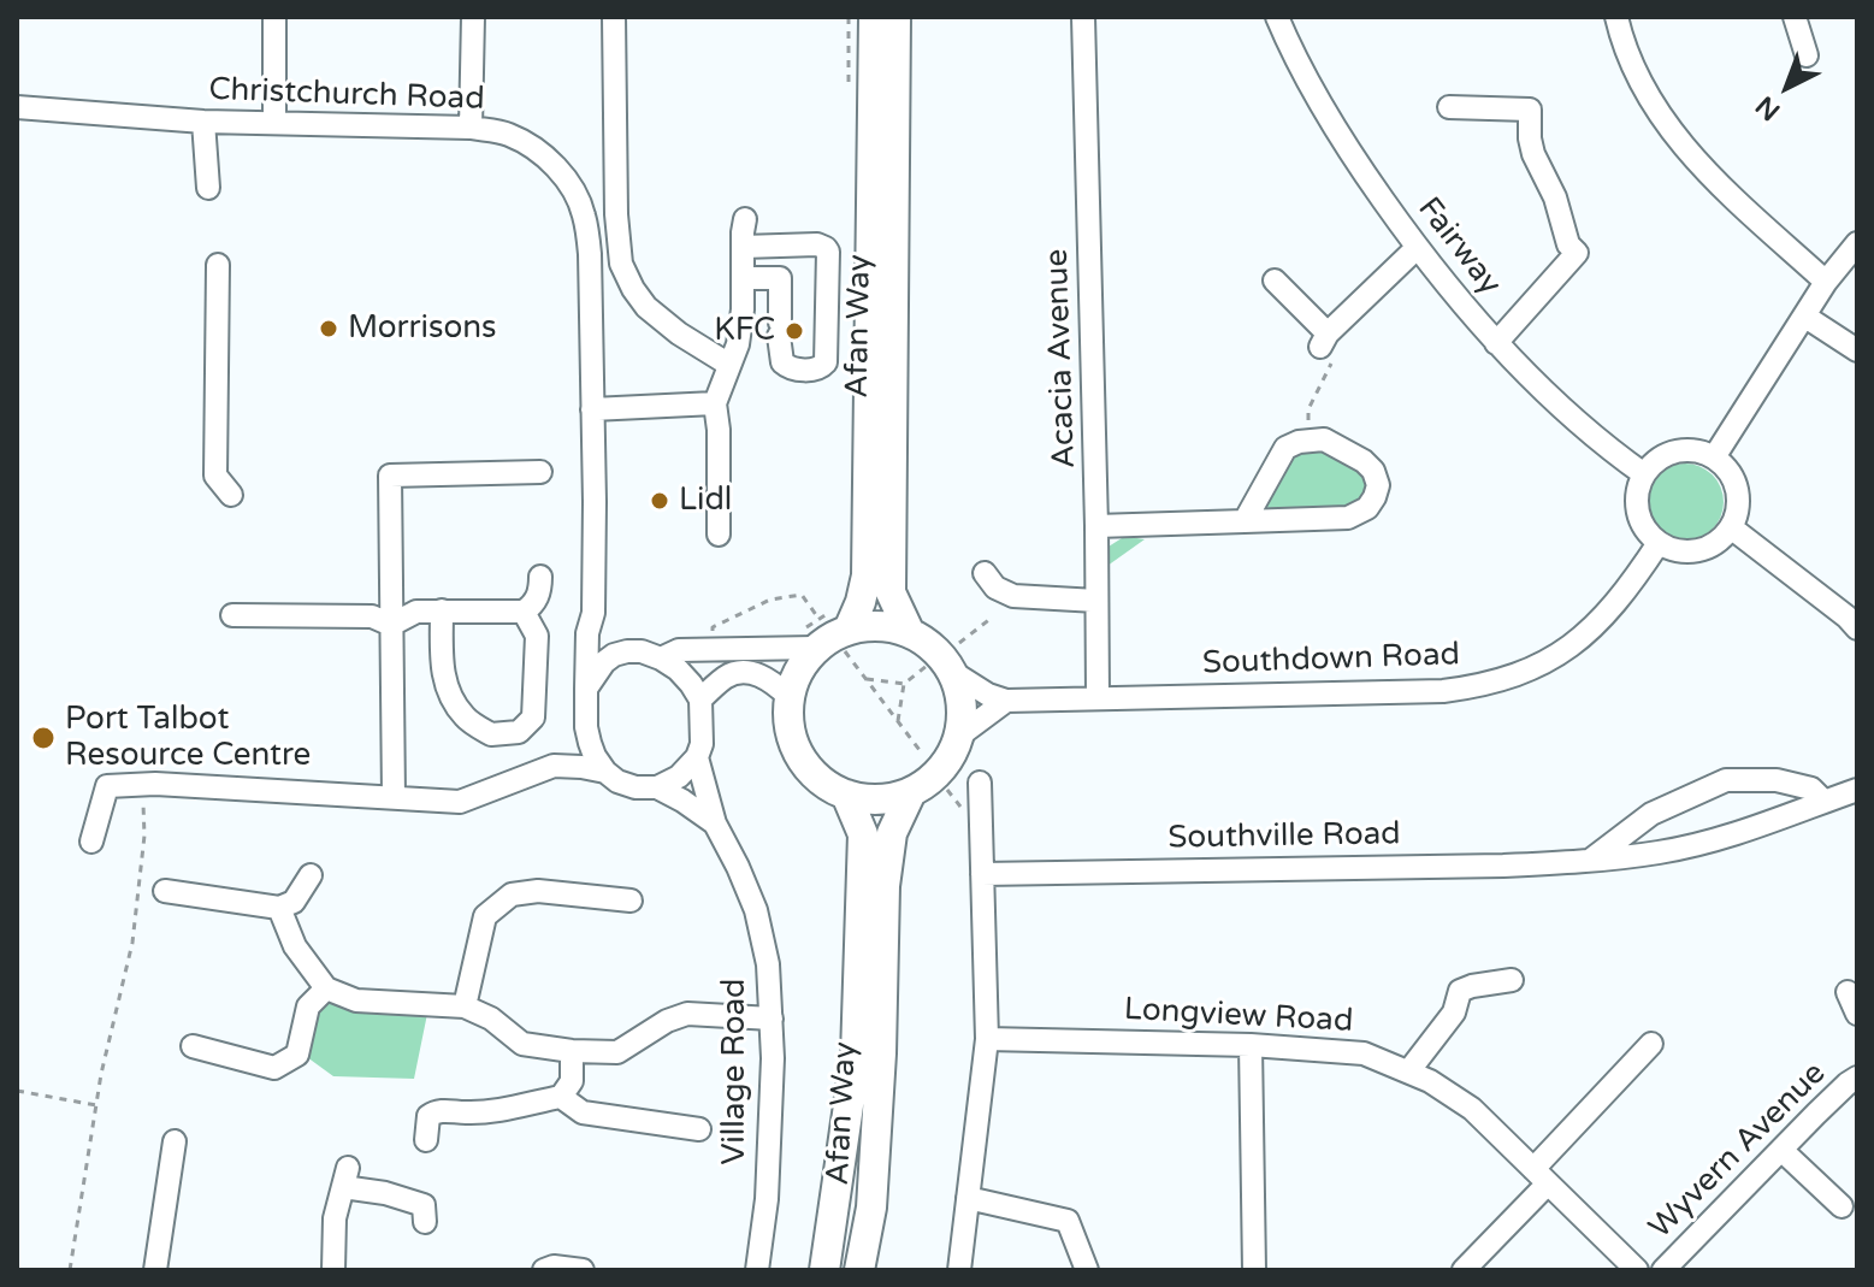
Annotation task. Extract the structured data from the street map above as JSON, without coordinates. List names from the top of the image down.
{
  "streets": {
    "main road": ["Afan Way"],
    "street": [
      "Christchurch Road",
      "Fairway",
      "Acacia Avenue",
      "Southdown Road",
      "Southville Road",
      "Longview Road",
      "Village Road",
      "Wyvern Avenue"
    ]
  },
  "crossings": [
    ["Christchurch Road", "Village Road"],
    ["Fairway", "Southdown Road"],
    ["Acacia Avenue", "Southdown Road"]
  ],
  "places": [
    "Morrisons",
    "KFC",
    "Lidl",
    "Port Talbot Resource Centre"
  ],
  "north": "bottom left"
}
